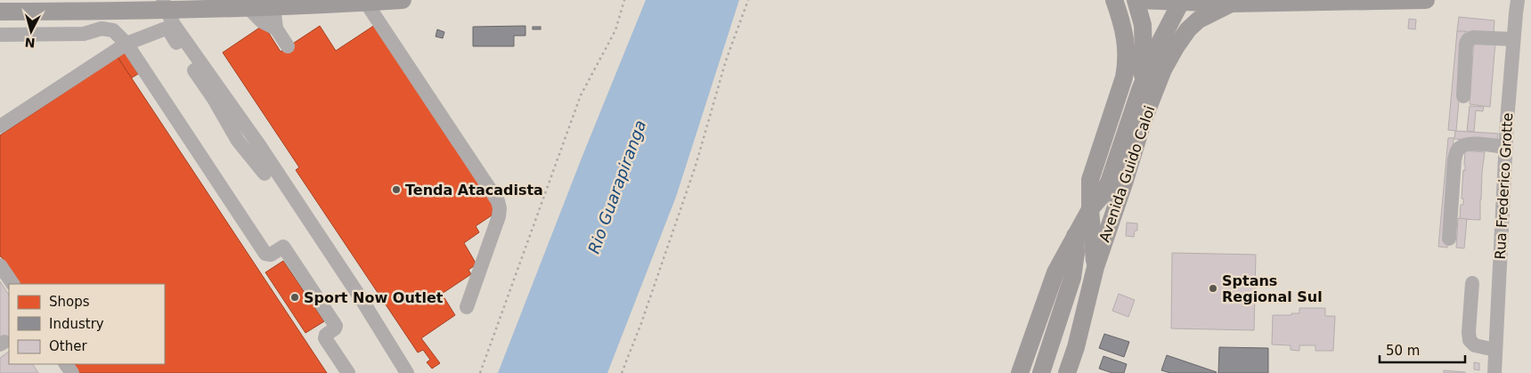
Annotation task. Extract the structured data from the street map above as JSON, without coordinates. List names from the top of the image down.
{
  "streets": {
    "main road": ["Avenida Guido Caloi"],
    "street": ["Rua Frederico Grotte"]
  },
  "water": ["Rio Guarapiranga"],
  "places": ["Tenda Atacadista", "Sptans Regional Sul", "Sport Now Outlet"],
  "legend": ["Shops", "Industry", "Other"],
  "scale_bar": "50 m",
  "north": "bottom"
}
